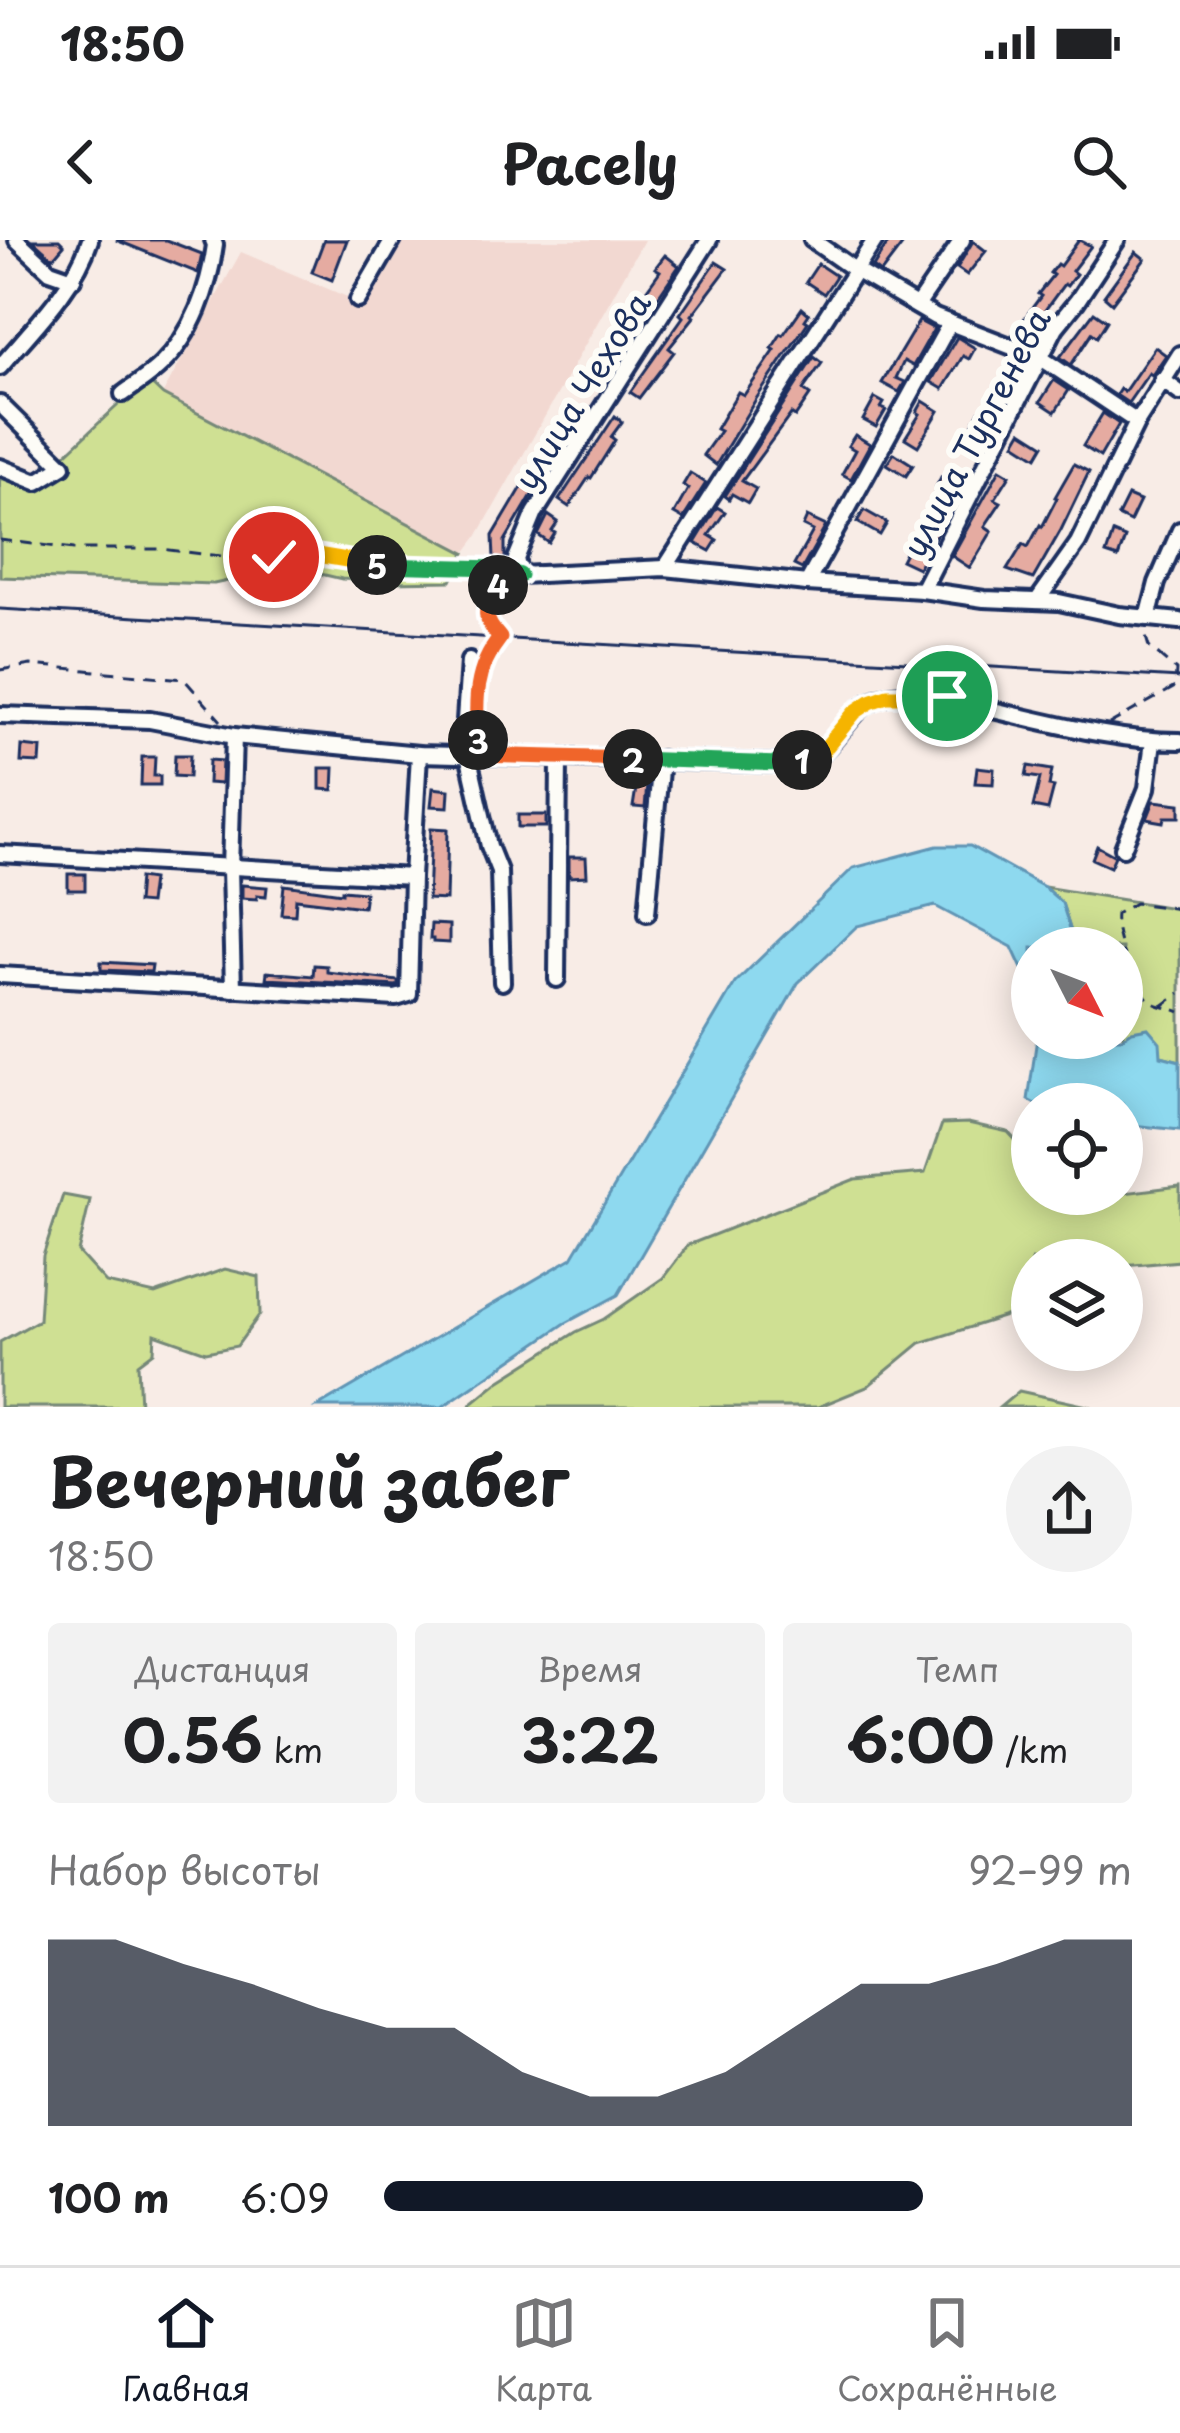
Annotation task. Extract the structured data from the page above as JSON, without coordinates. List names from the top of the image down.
{
  "streets": {
    "street": ["улица Чехова", "улица Тургенева"]
  },
  "north": "bottom right",
  "page": {
    "status": "18:50",
    "header": "Pacely",
    "pins": [
      "5",
      "4",
      "3",
      "2",
      "1"
    ],
    "heading": ["Вечерний забег", "18:50"],
    "stats": [
      ["Дистанция", "0.56 km"],
      ["Время", "3:22"],
      ["Темп", "6:00 /km"]
    ],
    "chart": ["Набор высоты", "92–99 m"],
    "list": [
      {
        "name": "100 m",
        "note": "6:09"
      }
    ],
    "tabs": ["Главная", "Карта", "Сохранённые"]
  }
}
